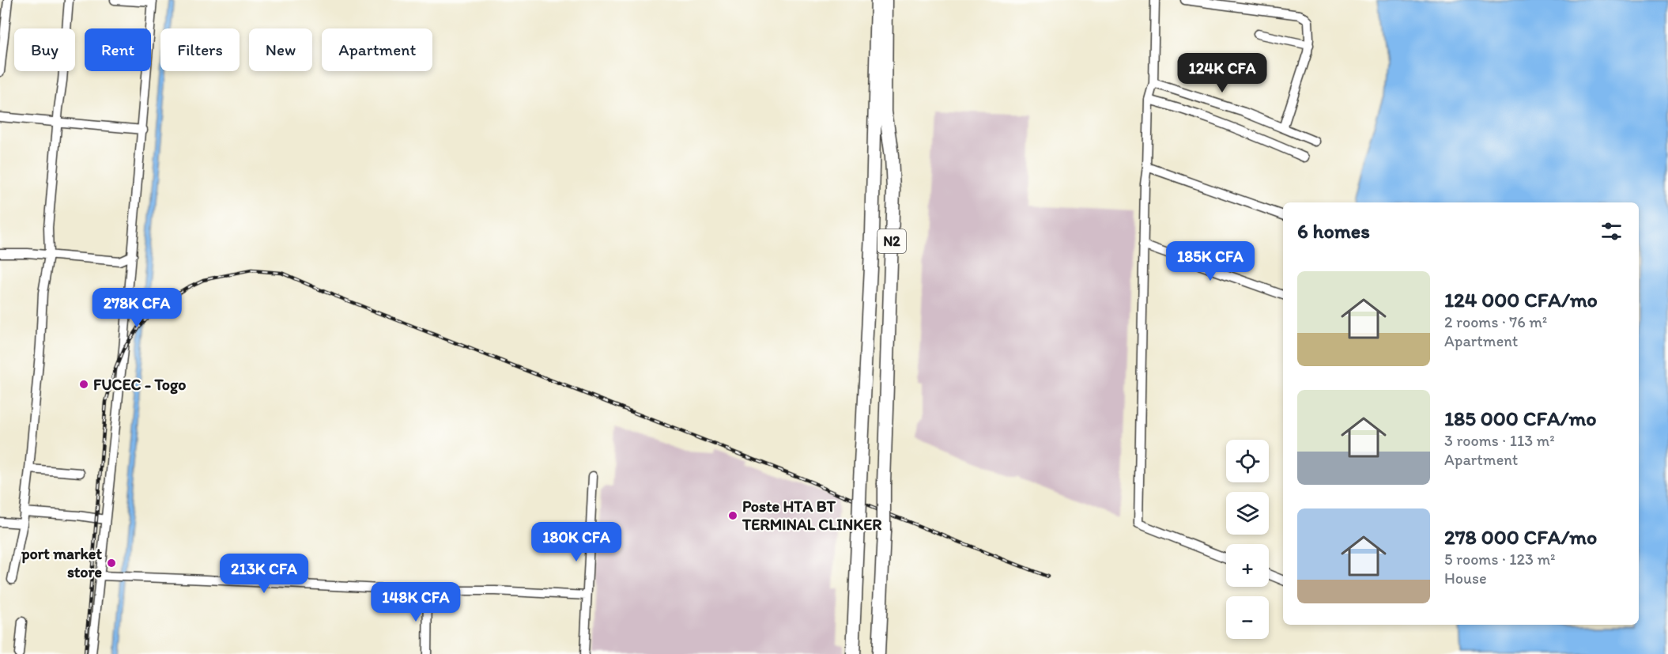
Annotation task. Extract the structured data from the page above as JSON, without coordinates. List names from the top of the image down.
{
  "streets": {
    "highway": ["N2"]
  },
  "places": ["FUCEC - Togo", "Poste HTA BT TERMINAL CLINKER", "port market store"],
  "page": {
    "chip": [
      "Buy",
      "Rent",
      "Filters",
      "New",
      "Apartment"
    ],
    "price": [
      "124K CFA",
      "185K CFA",
      "278K CFA",
      "180K CFA",
      "213K CFA",
      "148K CFA"
    ],
    "heading": "6 homes",
    "list": [
      {
        "name": "124 000 CFA/mo",
        "note": "2 rooms · 76 m² · Apartment"
      },
      {
        "name": "185 000 CFA/mo",
        "note": "3 rooms · 113 m² · Apartment"
      },
      {
        "name": "278 000 CFA/mo",
        "note": "5 rooms · 123 m² · House"
      }
    ],
    "map_buttons": ["+", "−"]
  }
}
